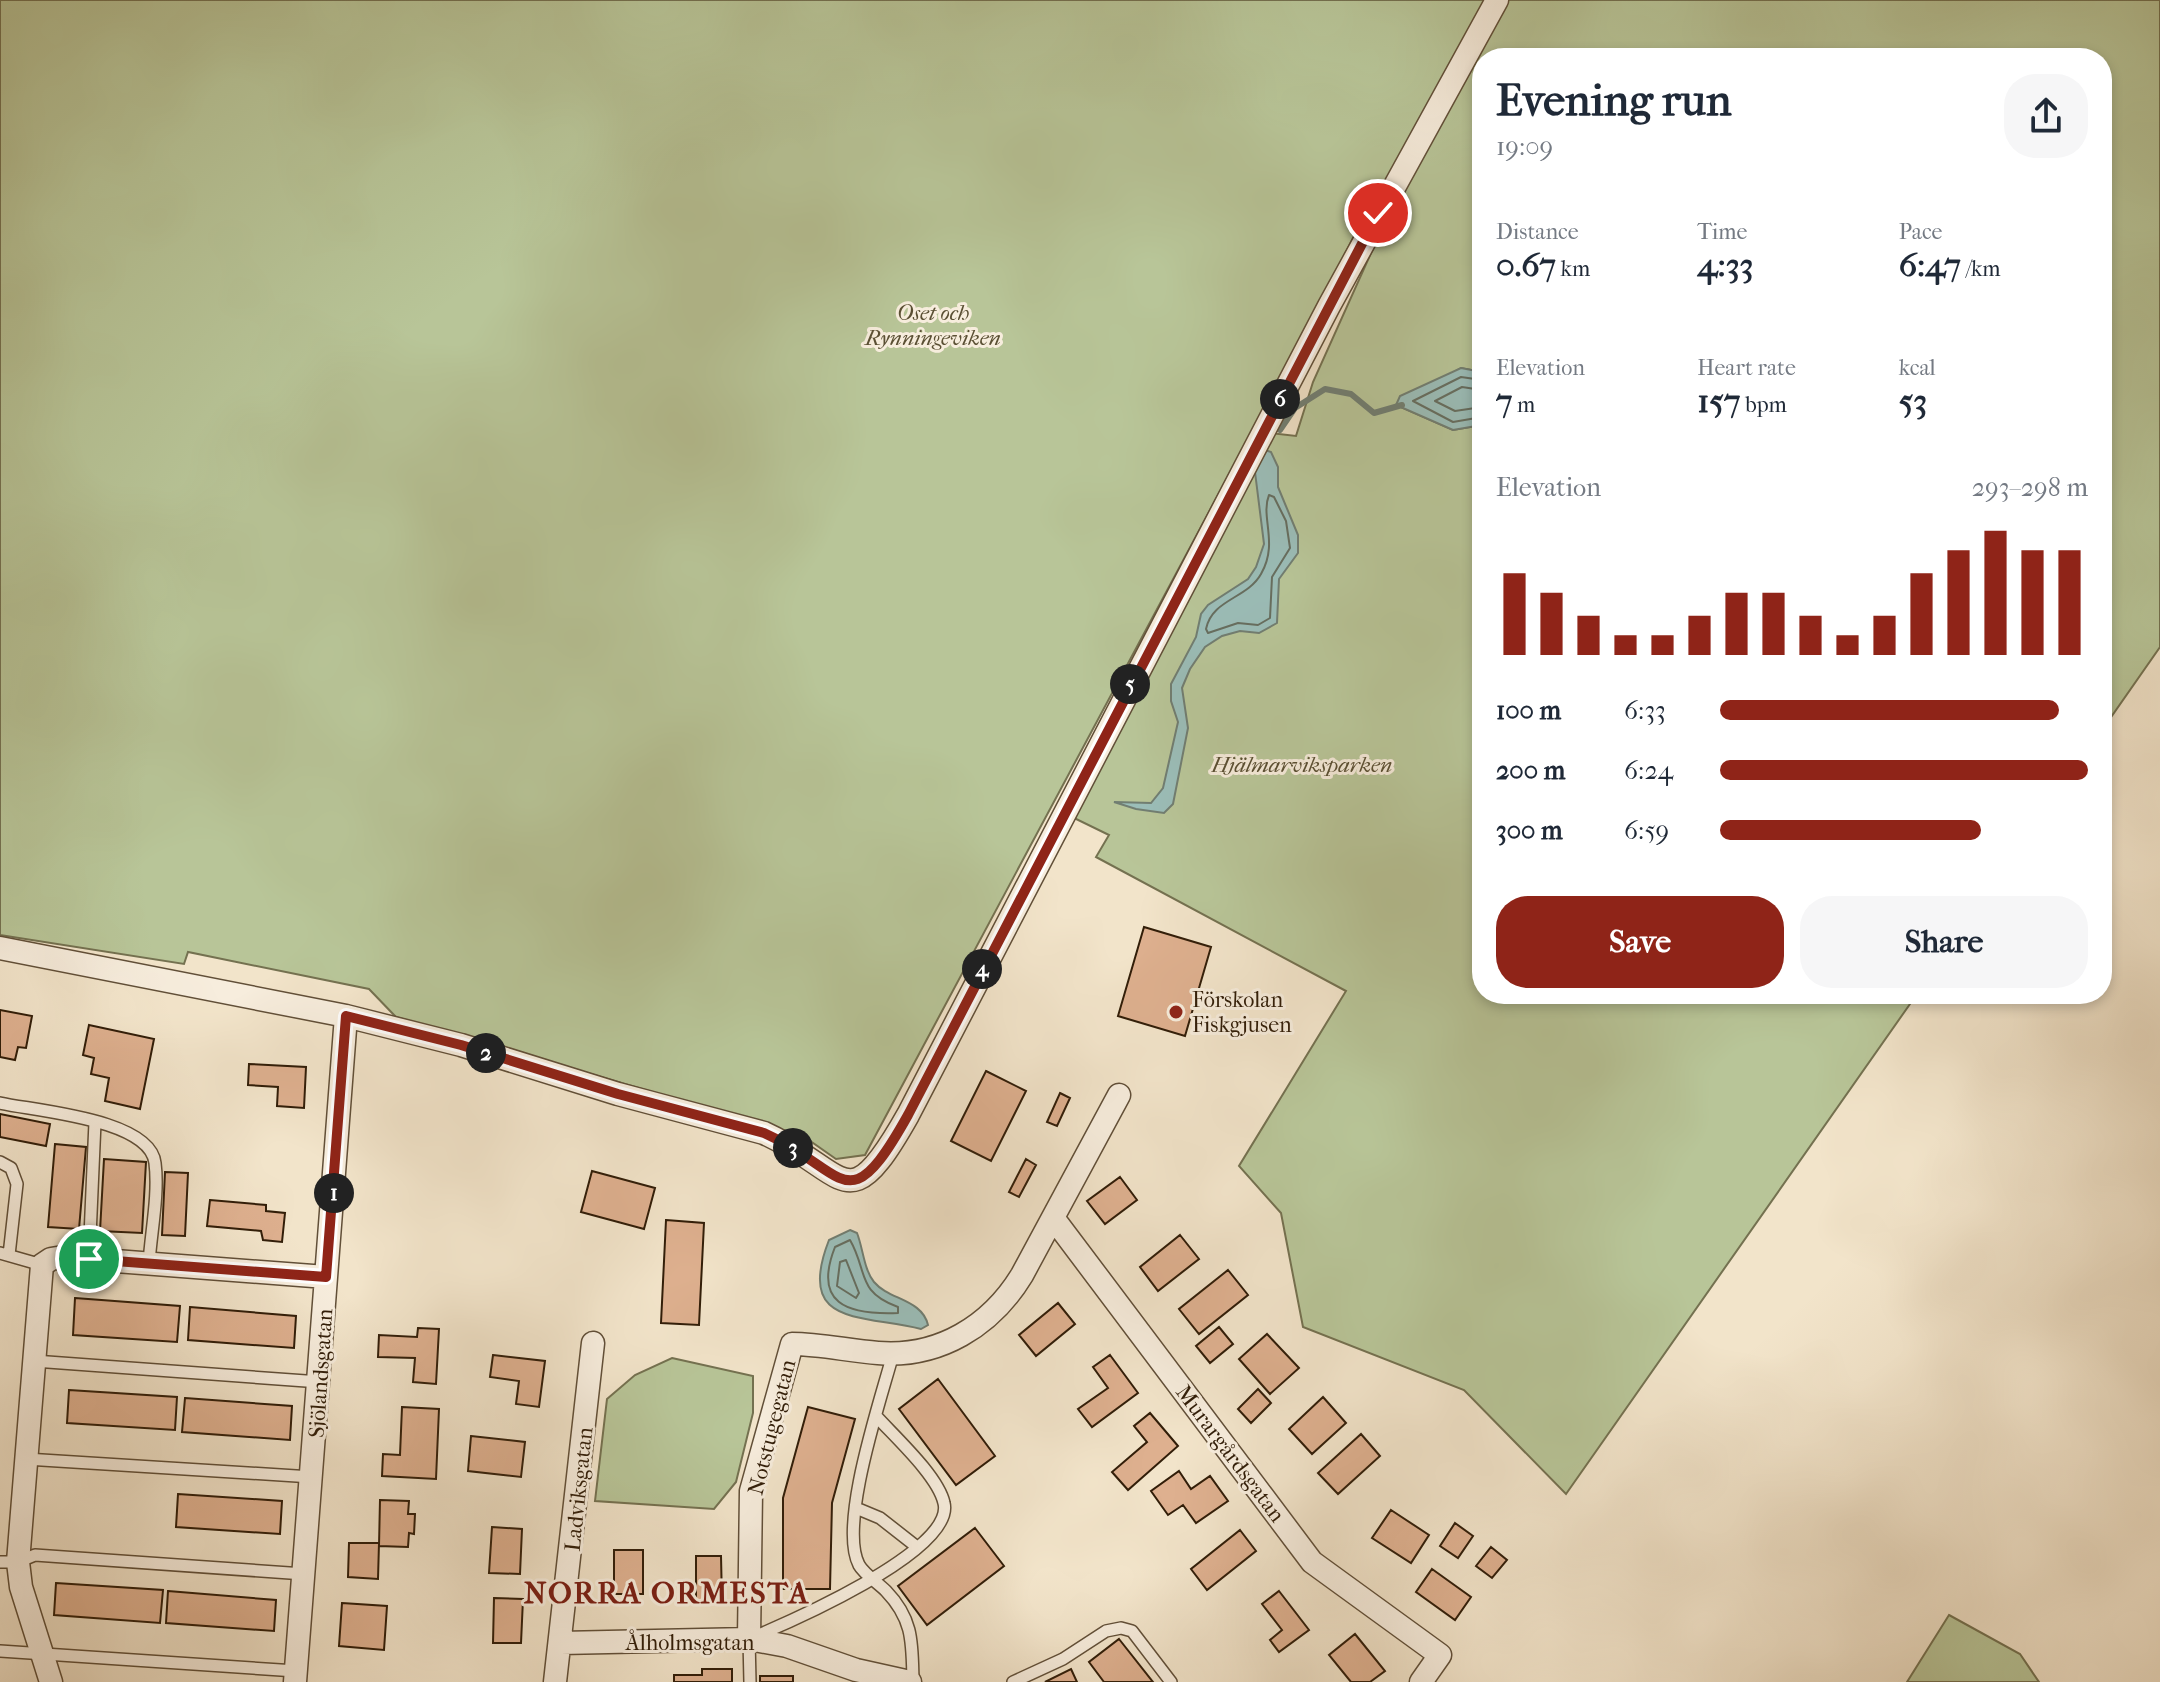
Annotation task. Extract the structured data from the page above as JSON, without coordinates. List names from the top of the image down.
{
  "streets": {
    "street": [
      "Sjölandsgatan",
      "Notstugegatan",
      "Murargårdsgatan",
      "Ladviksgatan",
      "Ålholmsgatan"
    ]
  },
  "crossings": [
    ["Notstugegatan", "Murargårdsgatan"],
    ["Notstugegatan", "Ålholmsgatan"],
    ["Ladviksgatan", "Ålholmsgatan"]
  ],
  "districts": ["NORRA ORMESTA"],
  "parks": ["Oset och Rynningeviken", "Hjälmarviksparken"],
  "places": ["Förskolan Fiskgjusen"],
  "page": {
    "heading": ["Evening run", "19:09"],
    "stats": [
      ["Distance", "0.67 km"],
      ["Time", "4:33"],
      ["Pace", "6:47 /km"],
      ["Elevation", "7 m"],
      ["Heart rate", "157 bpm"],
      ["kcal", "53"]
    ],
    "pins": [
      "6",
      "5",
      "4",
      "2",
      "3",
      "1"
    ],
    "chart": ["Elevation", "293–298 m"],
    "list": [
      {
        "name": "100 m",
        "note": "6:33"
      },
      {
        "name": "200 m",
        "note": "6:24"
      },
      {
        "name": "300 m",
        "note": "6:59"
      }
    ],
    "buttons": ["Save", "Share"]
  }
}
